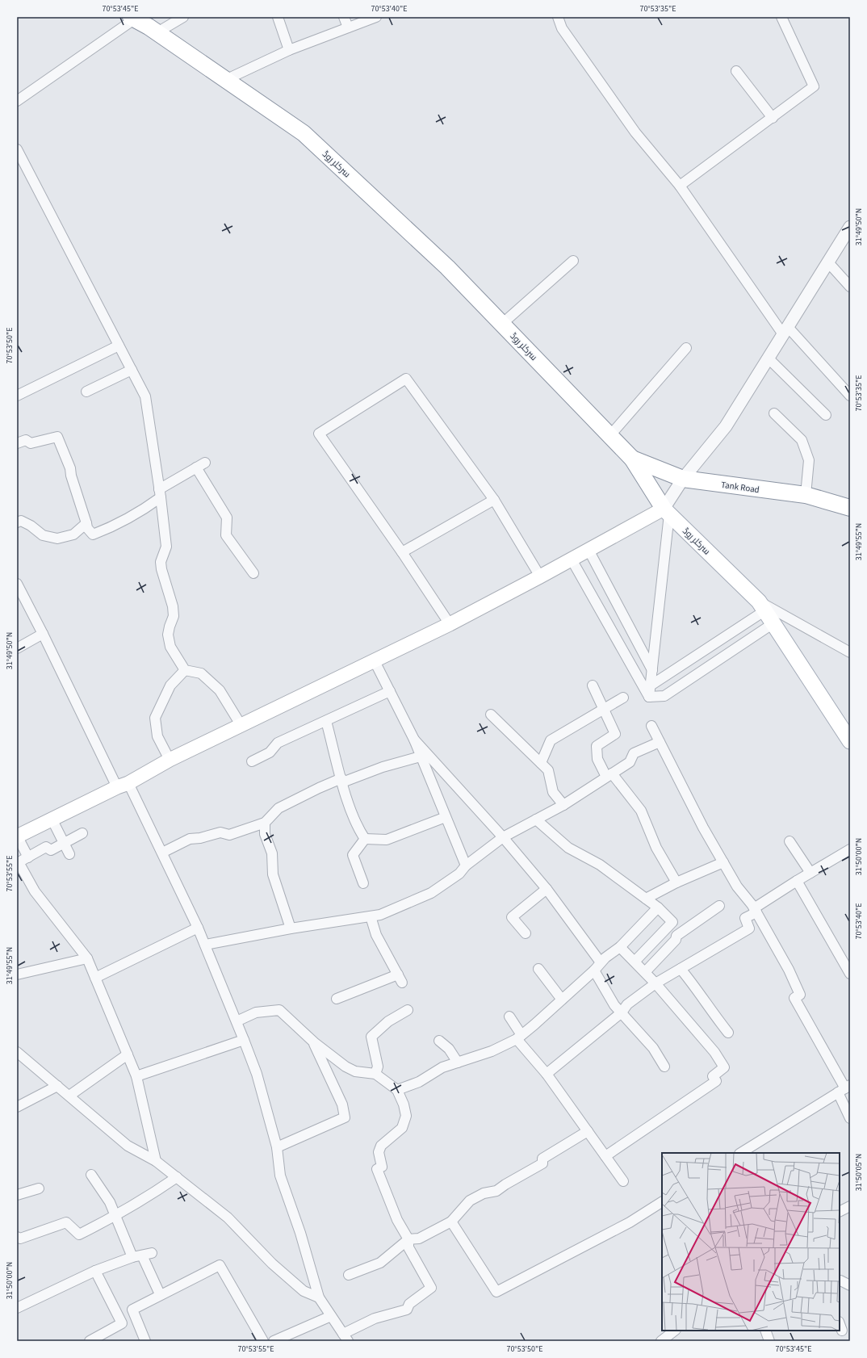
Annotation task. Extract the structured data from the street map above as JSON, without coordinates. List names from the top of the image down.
{
  "streets": {
    "highway": ["سرکلر روڈ", "Tank Road"]
  },
  "crossings": [
    ["سرکلر روڈ", "Tank Road"]
  ],
  "coordinates": [
    "70°53'45\"E",
    "70°53'40\"E",
    "70°53'35\"E",
    "31°49'50\"N",
    "70°53'50\"E",
    "31°49'55\"N",
    "31°50'00\"N",
    "70°53'55\"E",
    "31°50'05\"N"
  ]
}
